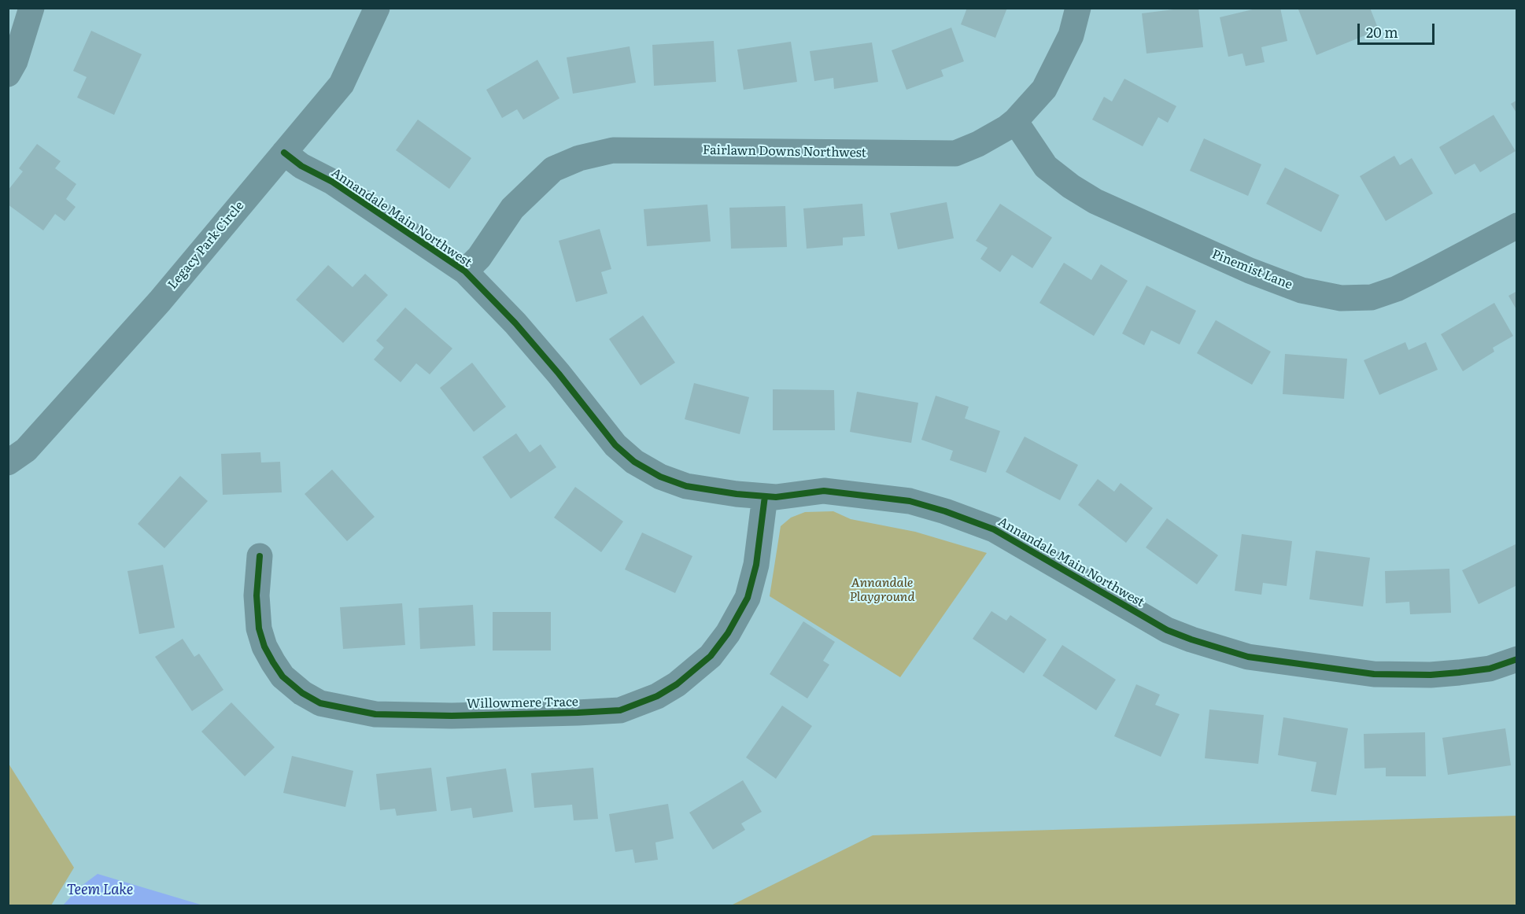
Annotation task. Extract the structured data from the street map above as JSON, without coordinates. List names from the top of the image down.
{
  "streets": {
    "street": [
      "Fairlawn Downs Northwest",
      "Annandale Main Northwest",
      "Legacy Park Circle",
      "Pinemist Lane",
      "Willowmere Trace"
    ]
  },
  "crossings": [
    ["Fairlawn Downs Northwest", "Annandale Main Northwest"],
    ["Fairlawn Downs Northwest", "Pinemist Lane"],
    ["Annandale Main Northwest", "Legacy Park Circle"],
    ["Annandale Main Northwest", "Willowmere Trace"]
  ],
  "water": ["Teem Lake"],
  "parks": ["Annandale Playground"],
  "scale_bar": "20 m"
}
